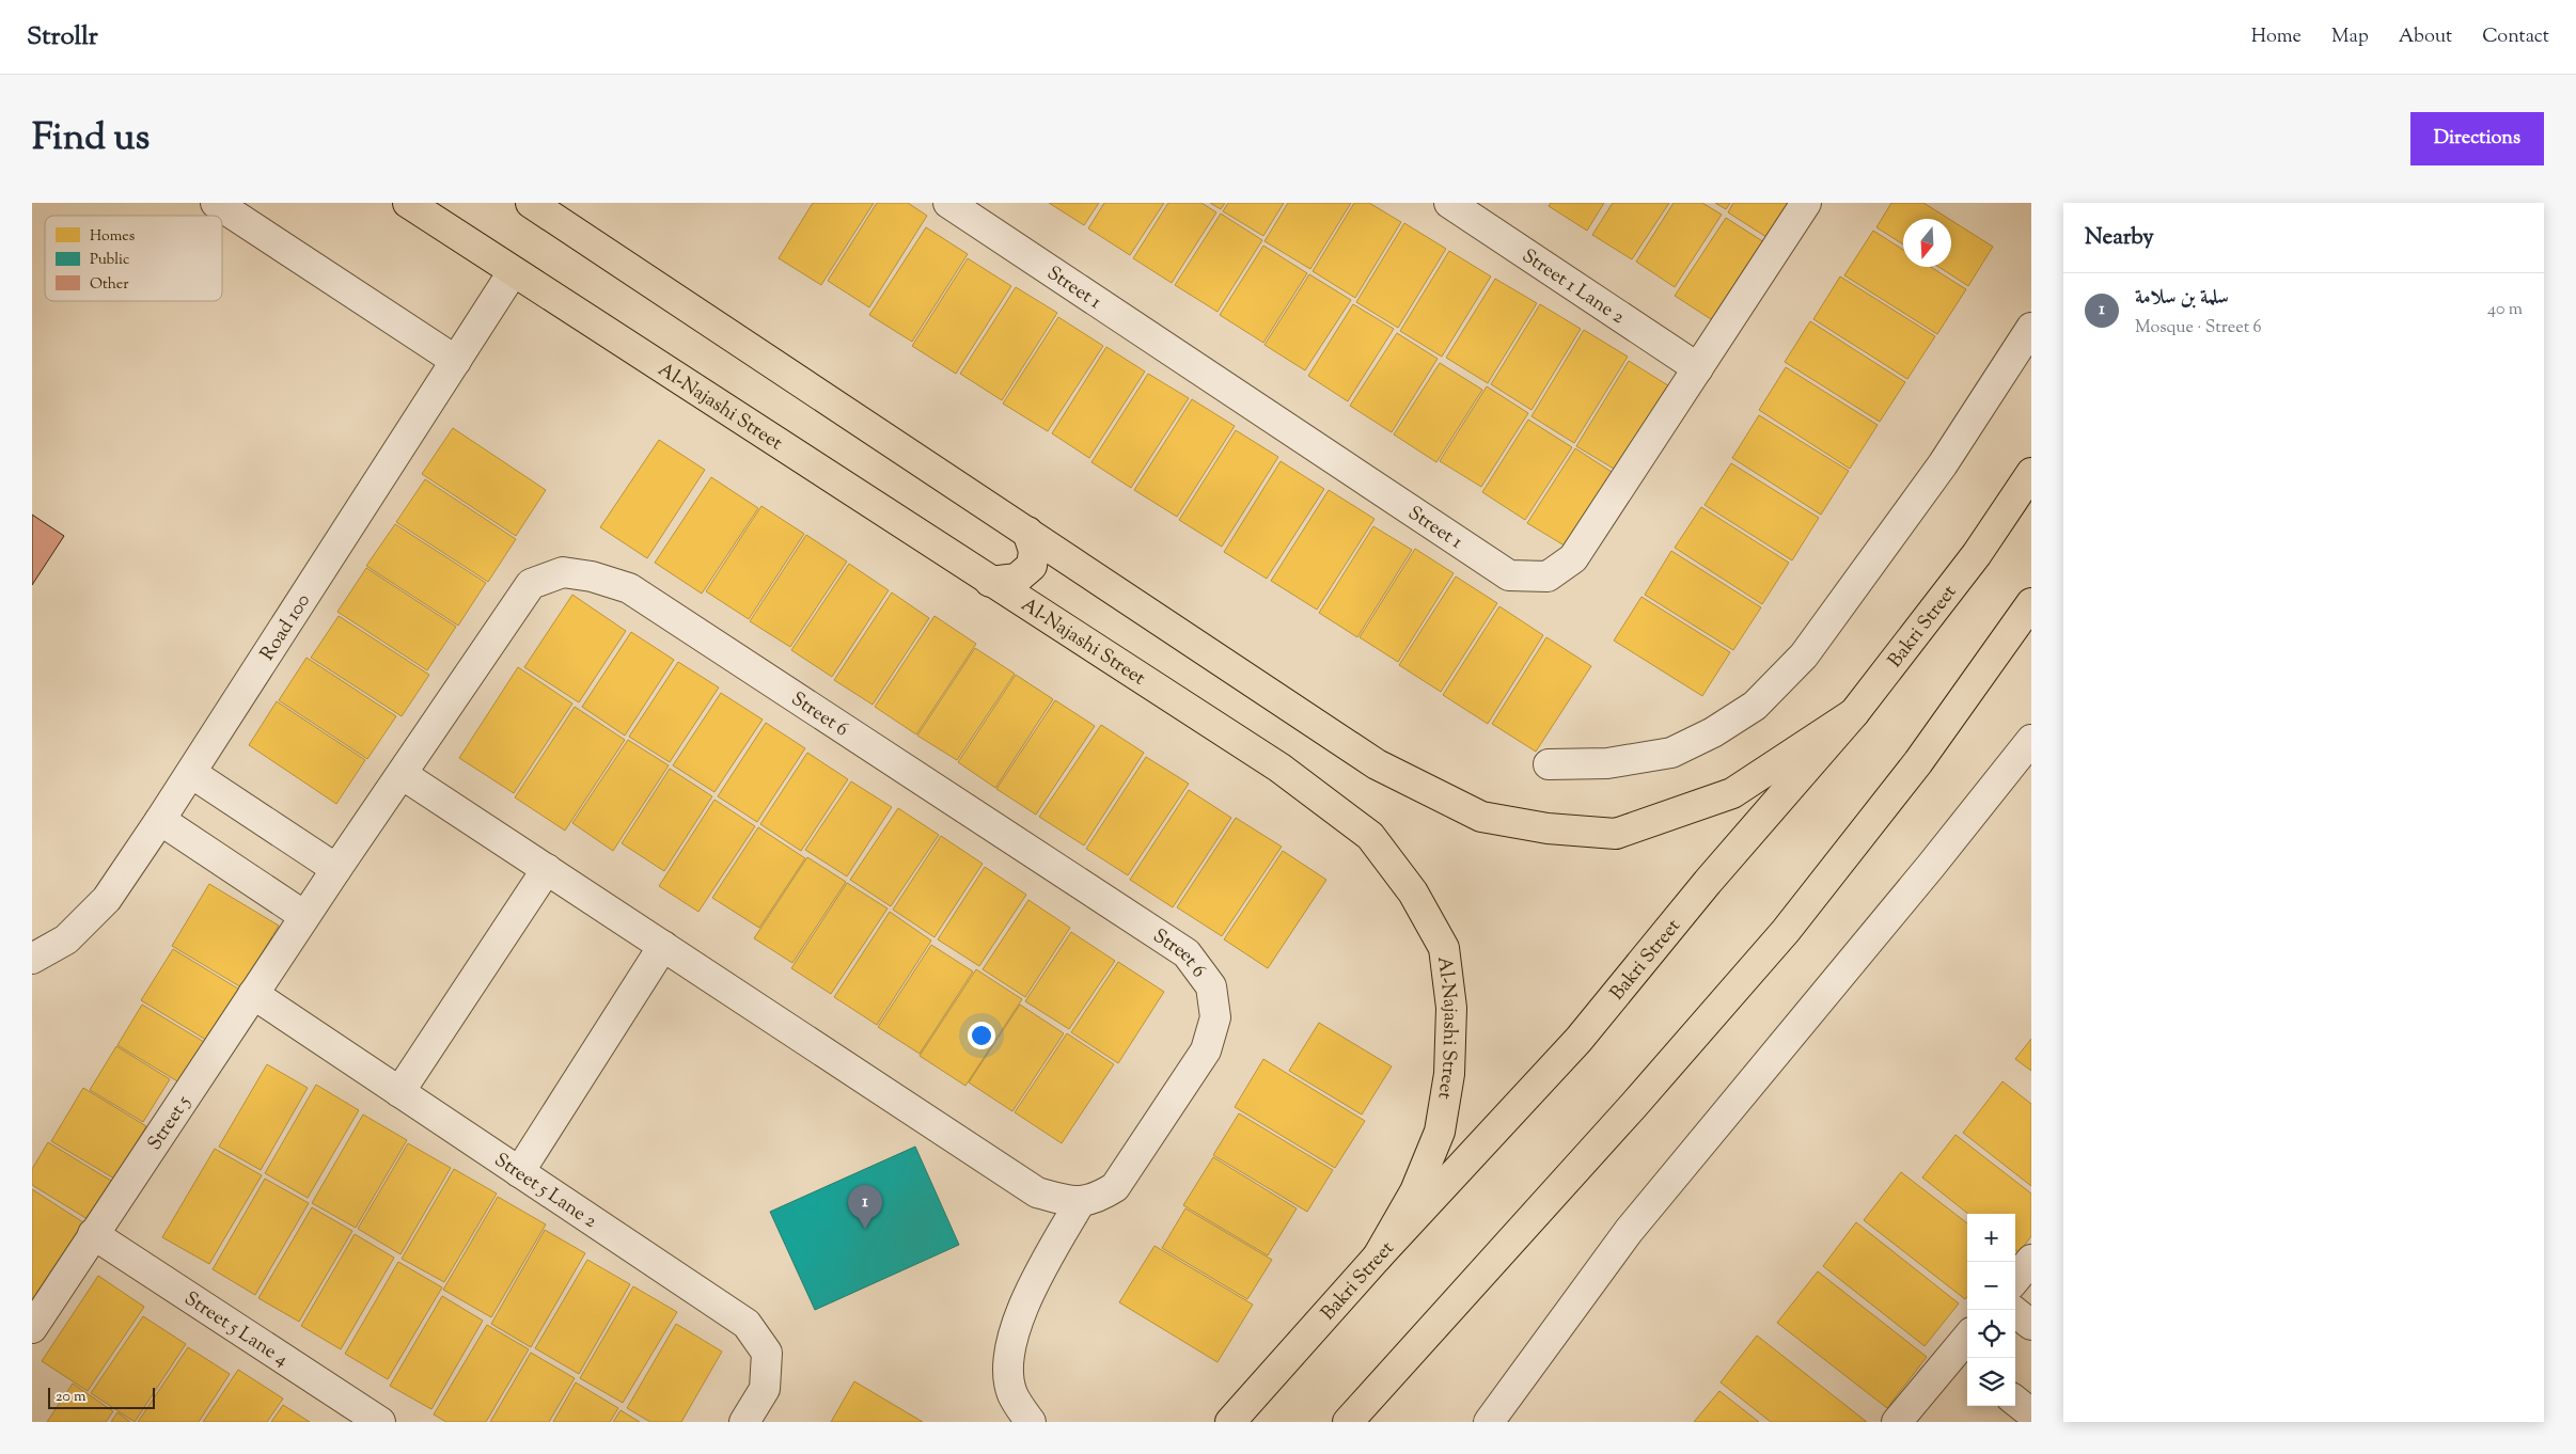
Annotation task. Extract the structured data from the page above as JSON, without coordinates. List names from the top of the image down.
{
  "streets": {
    "main road": ["Al-Najashi Street", "Bakri Street"],
    "street": [
      "Street 1 Lane 2",
      "Street 1",
      "Road 100",
      "Street 6",
      "Street 5",
      "Street 5 Lane 2",
      "Street 5 Lane 4"
    ]
  },
  "crossings": [
    ["Street 1 Lane 2", "Street 1"],
    ["Al-Najashi Street", "Road 100"],
    ["Al-Najashi Street", "Bakri Street"],
    ["Street 6", "Street 5"],
    ["Street 5", "Street 5 Lane 2"],
    ["Street 5", "Street 5 Lane 4"]
  ],
  "legend": ["Homes", "Public", "Other"],
  "scale_bar": "20 m",
  "north": "bottom",
  "page": {
    "header": "Strollr",
    "nav": [
      "Home",
      "Map",
      "About",
      "Contact"
    ],
    "title": "Find us",
    "buttons": "Directions",
    "heading": "Nearby",
    "list": [
      {
        "mark": "1",
        "name": "سلمة بن سلامة",
        "note": "Mosque · Street 6",
        "value": "40 m"
      }
    ],
    "pins": "1",
    "map_buttons": ["+", "−"],
    "scale": "20 m"
  }
}
